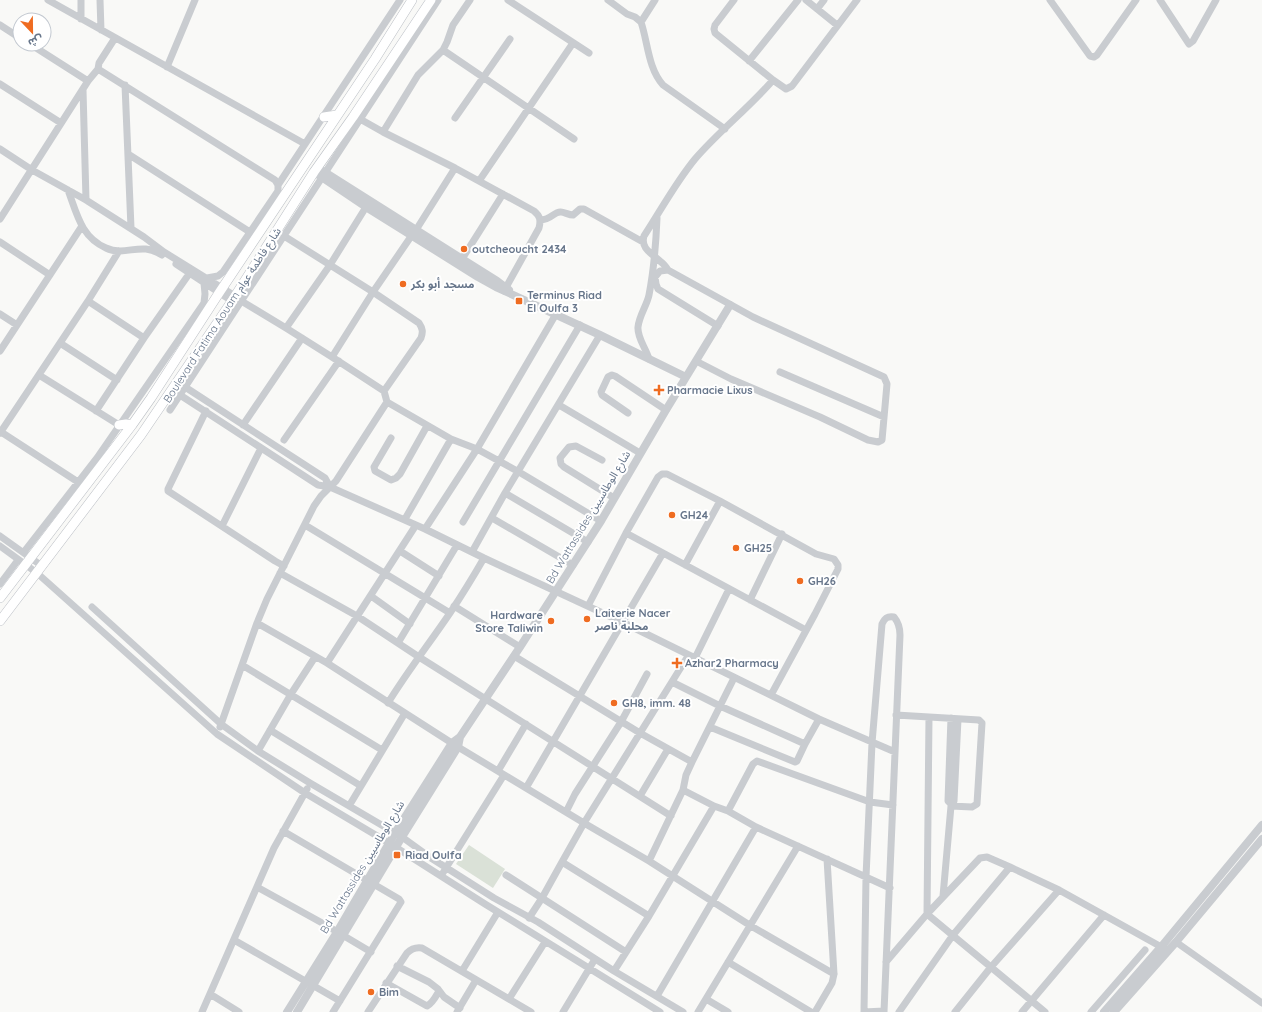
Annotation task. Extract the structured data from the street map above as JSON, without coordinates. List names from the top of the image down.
{
  "streets": {
    "main road": ["Boulevard Fatima Aouam شارع فاطمة عوام"],
    "street": ["Bd Wattassides شارع الوطاسيين"]
  },
  "places": {
    "other": [
      "outcheoucht 2434",
      "مسجد أبو بكر",
      "GH24",
      "GH25",
      "GH26",
      "Laiterie Nacer محلبة ناصر",
      "Hardware Store Taliwin",
      "GH8, imm. 48",
      "Bim"
    ],
    "transit": ["Terminus Riad El Oulfa 3", "Riad Oulfa"],
    "health": ["Pharmacie Lixus", "Azhar2 Pharmacy"]
  },
  "north": "bottom"
}
